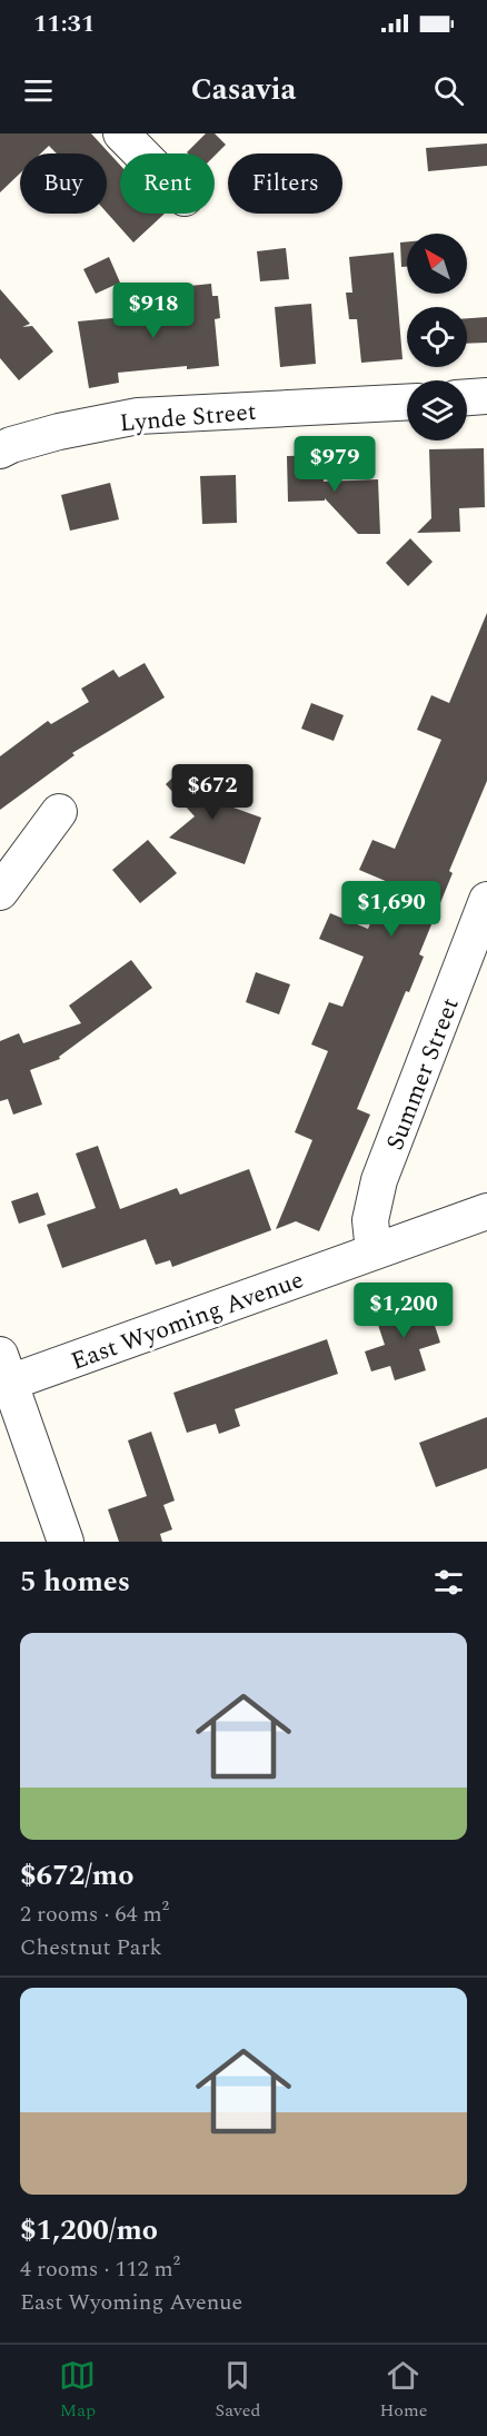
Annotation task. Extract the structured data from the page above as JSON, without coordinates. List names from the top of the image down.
{
  "streets": {
    "street": ["Lynde Street", "Summer Street", "East Wyoming Avenue"]
  },
  "crossings": [
    ["Summer Street", "East Wyoming Avenue"]
  ],
  "north": "top left",
  "page": {
    "status": "11:31",
    "header": "Casavia",
    "chip": ["Buy", "Rent", "Filters"],
    "price": [
      "$918",
      "$979",
      "$672",
      "$1,690",
      "$1,200"
    ],
    "heading": "5 homes",
    "list": [
      {
        "name": "$672/mo",
        "note": "2 rooms · 64 m² · Chestnut Park"
      },
      {
        "name": "$1,200/mo",
        "note": "4 rooms · 112 m² · East Wyoming Avenue"
      }
    ],
    "tabs": ["Map", "Saved", "Home"]
  }
}
